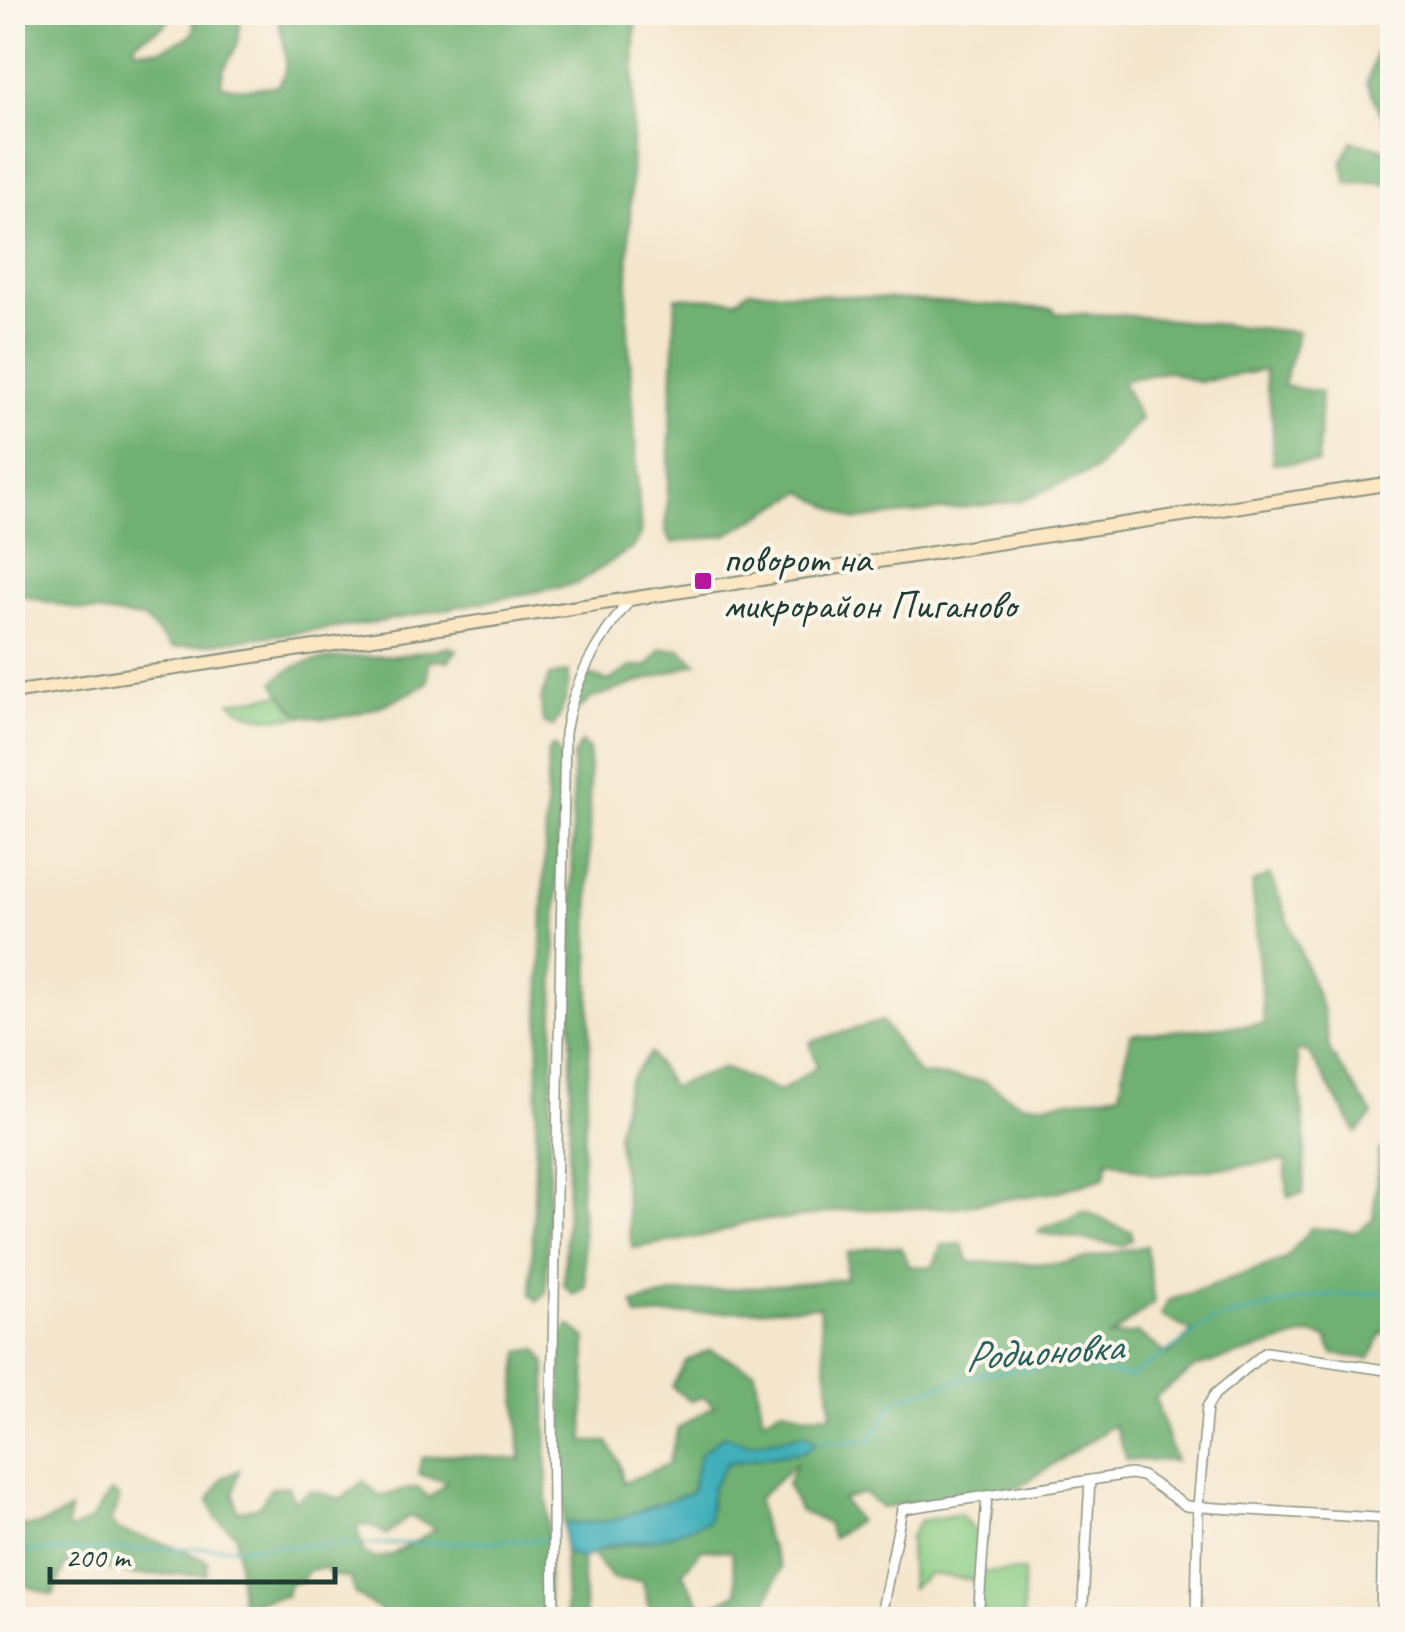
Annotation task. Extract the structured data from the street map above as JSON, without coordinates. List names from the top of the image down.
{
  "water": ["Родионовка"],
  "places": {
    "transit": ["поворот на микрорайон Пиганово"]
  },
  "scale_bar": "200 m"
}
